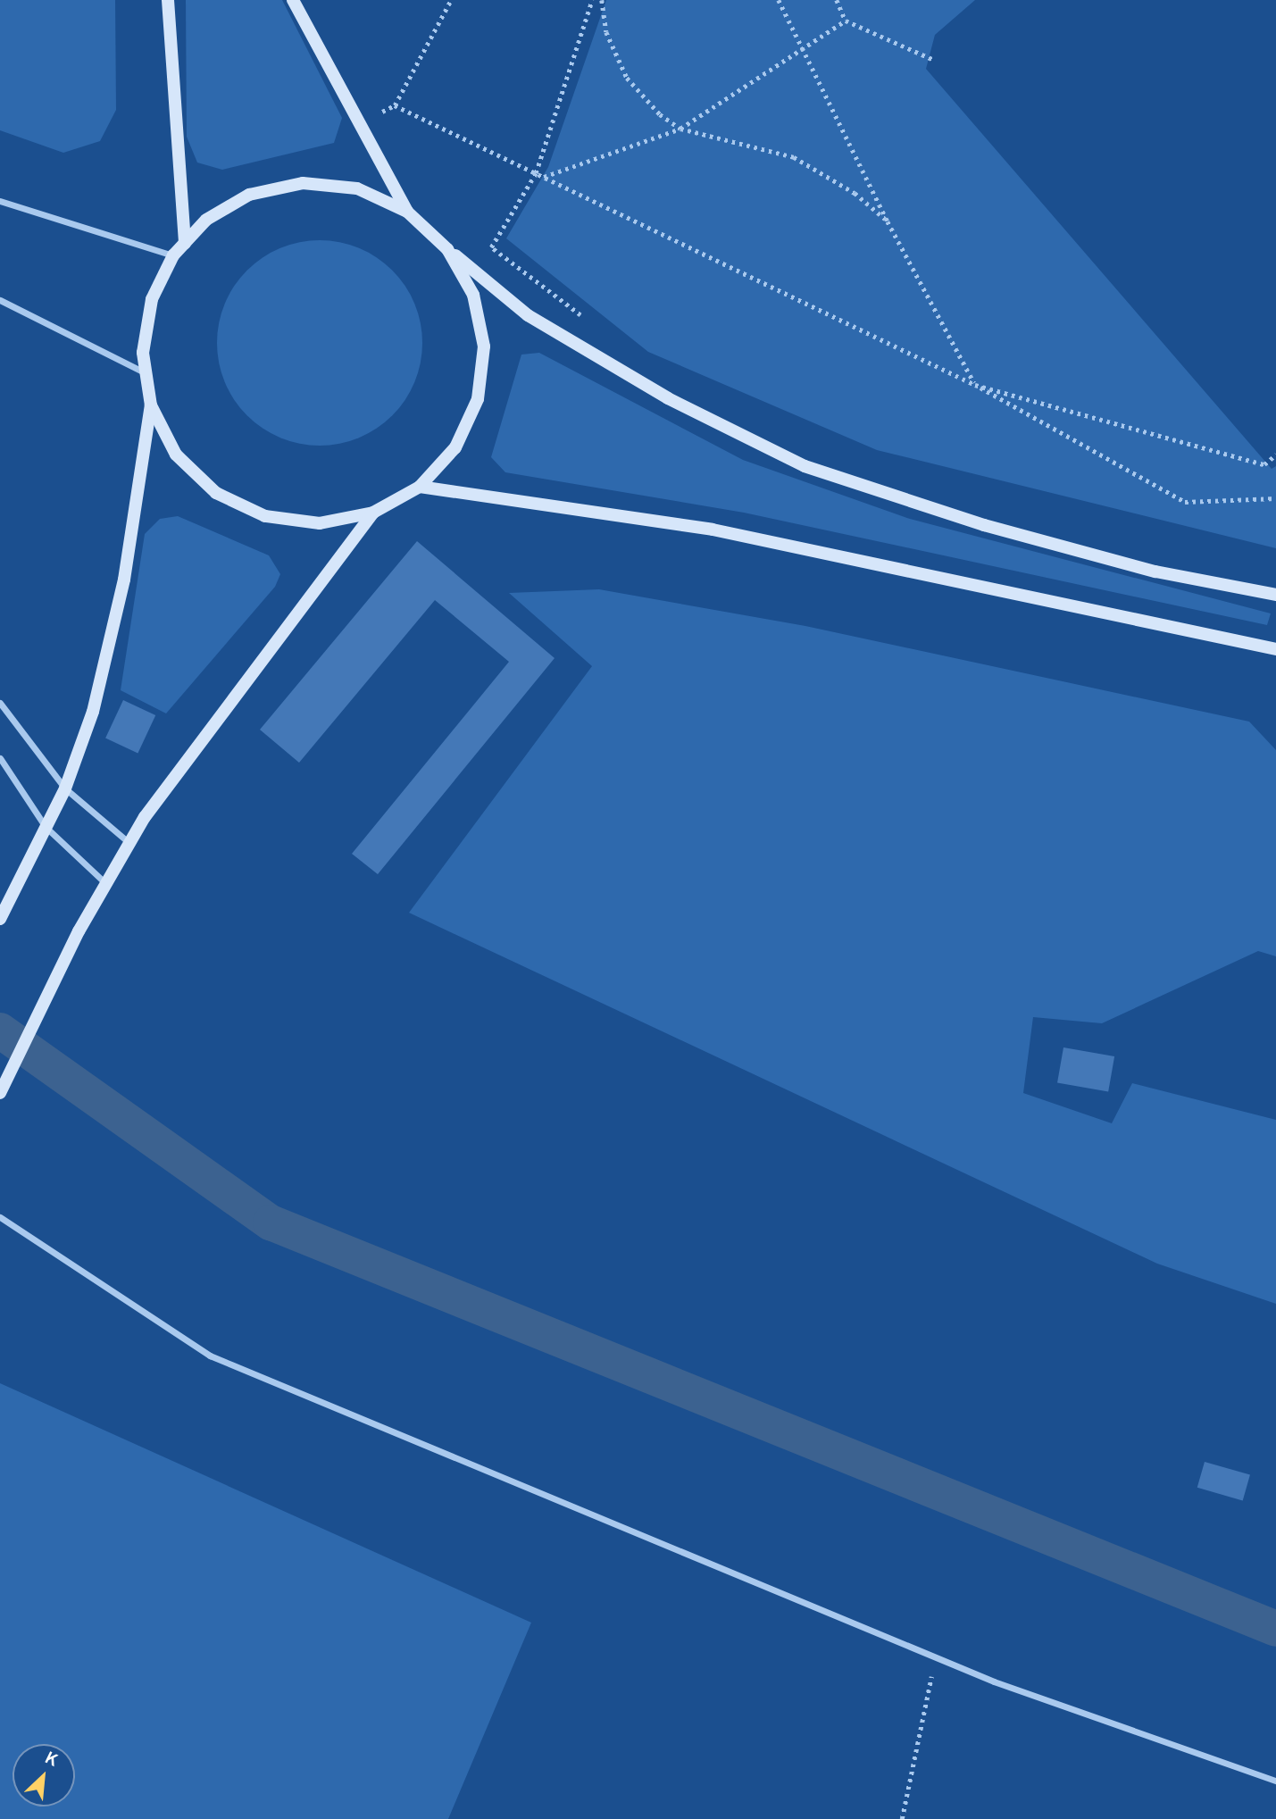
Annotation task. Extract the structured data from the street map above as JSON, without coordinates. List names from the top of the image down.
{
  "north": "top right"
}
